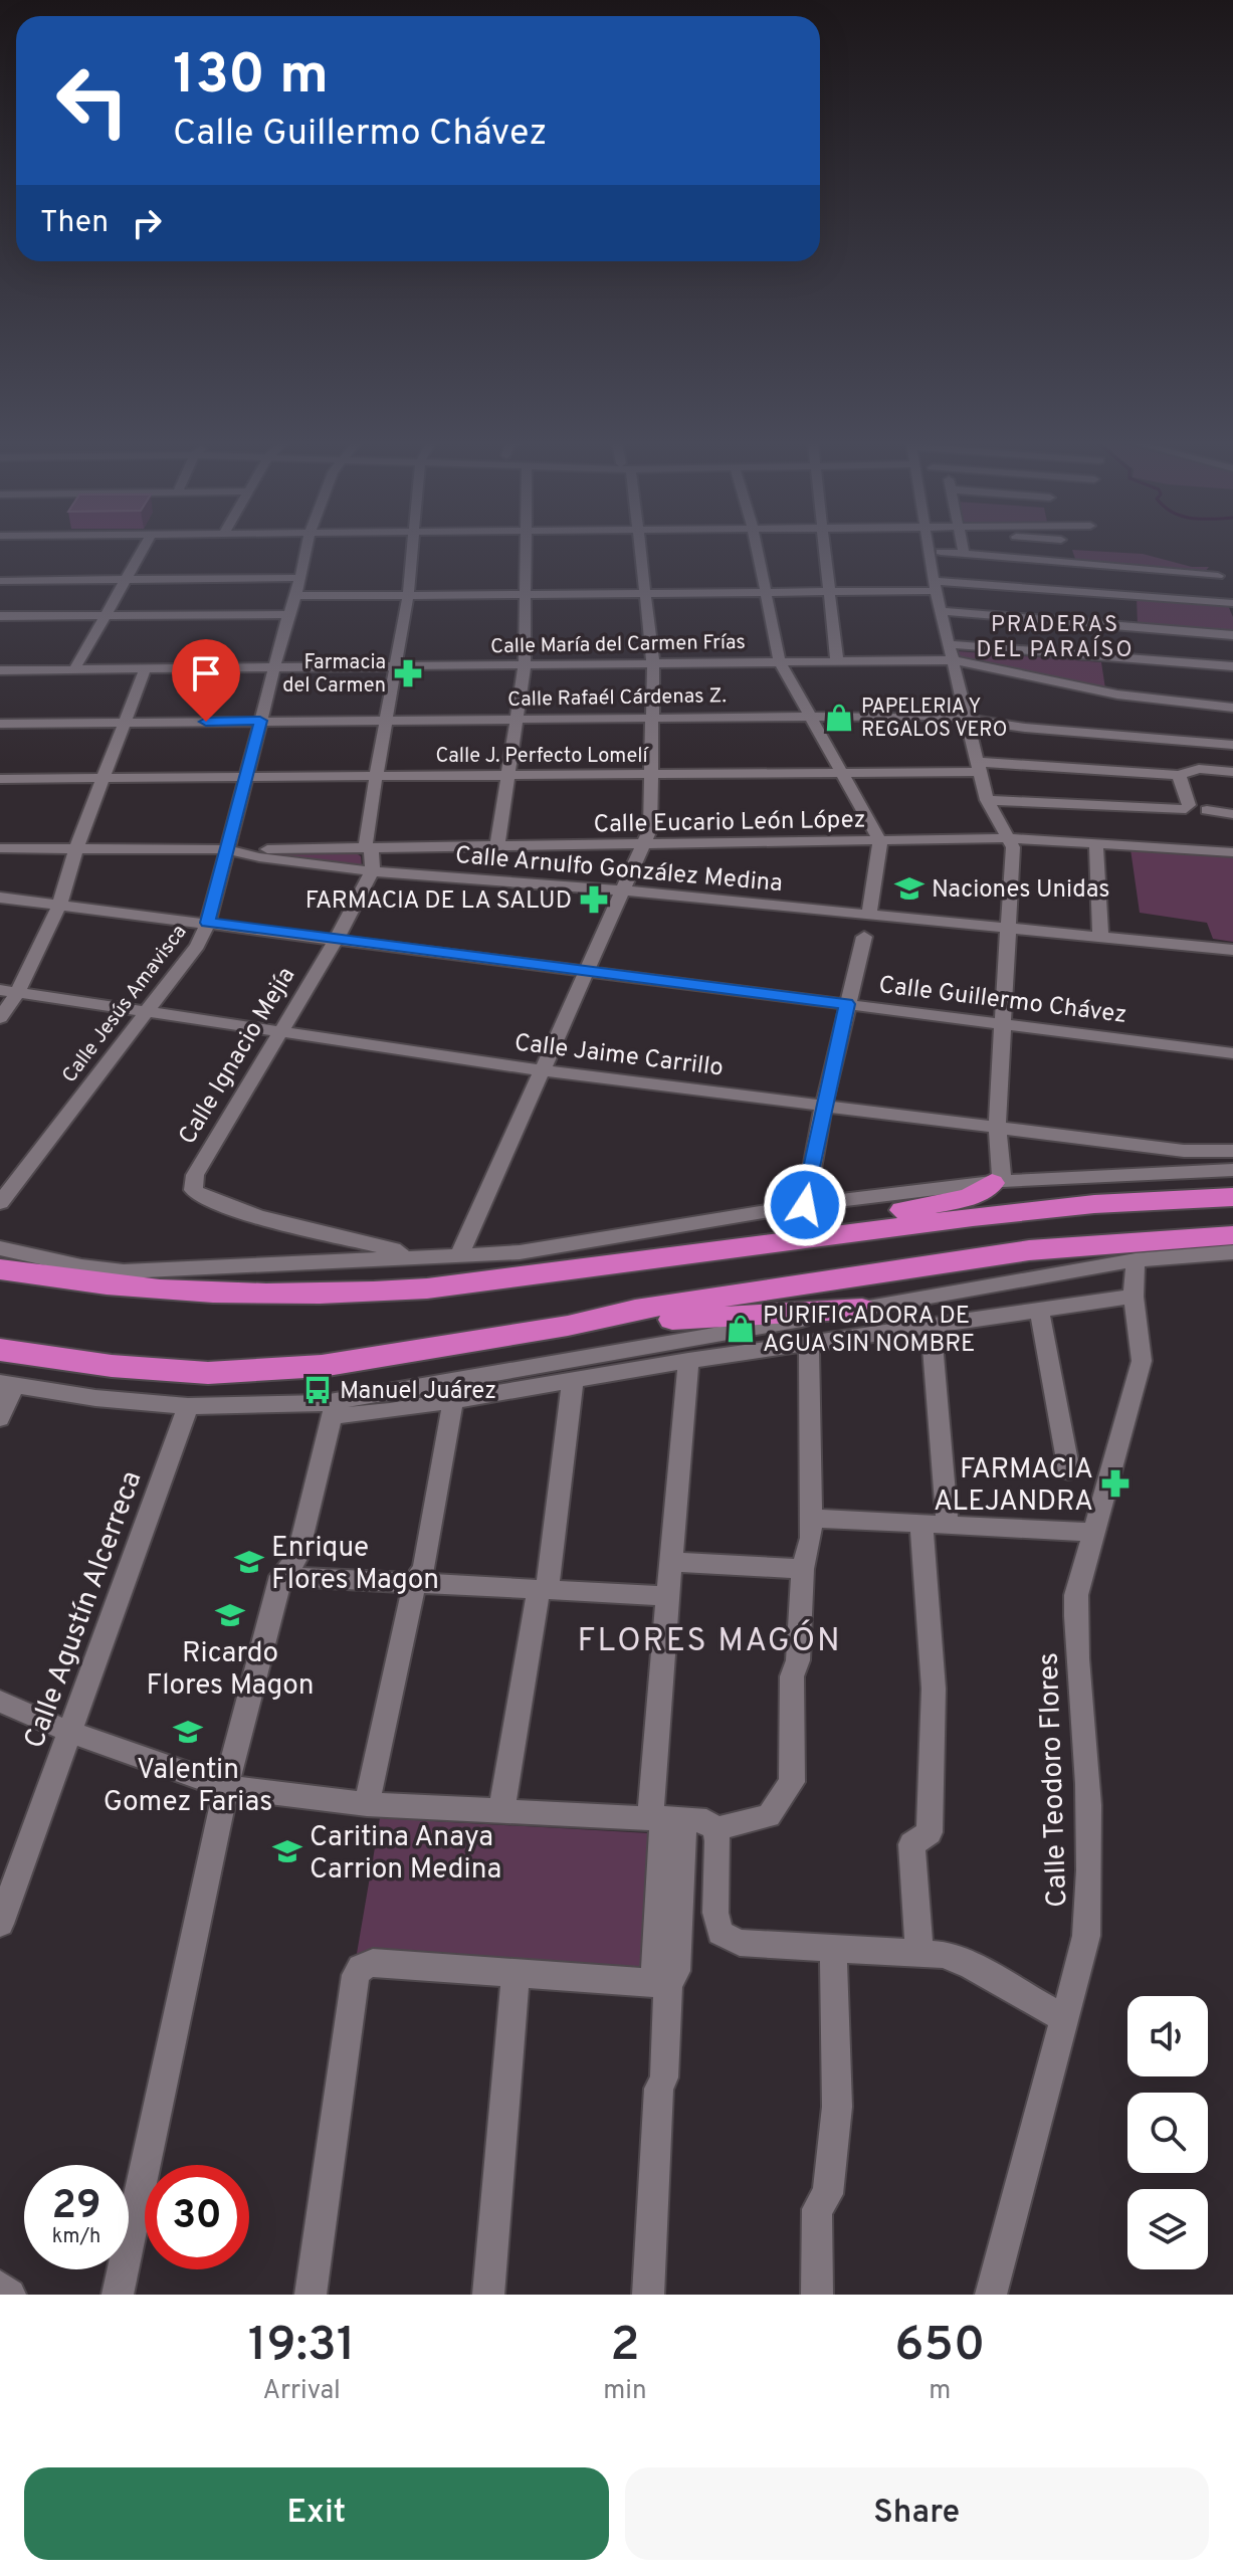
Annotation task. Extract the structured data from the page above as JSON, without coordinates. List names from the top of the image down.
{
  "streets": {
    "street": [
      "Calle María del Carmen Frías",
      "Calle Rafaél Cárdenas Z.",
      "Calle J. Perfecto Lomelí",
      "Calle Eucario León López",
      "Calle Arnulfo González Medina",
      "Calle Guillermo Chávez",
      "Calle Jesús Amavisca",
      "Calle Jaime Carrillo",
      "Calle Ignacio Mejía",
      "Calle Agustín Alcerreca",
      "Calle Teodoro Flores"
    ]
  },
  "crossings": [
    ["Calle María del Carmen Frías", "Calle Jesús Amavisca"],
    ["Calle Rafaél Cárdenas Z.", "Calle Jesús Amavisca"],
    ["Calle J. Perfecto Lomelí", "Calle Jesús Amavisca"],
    ["Calle Eucario León López", "Calle Arnulfo González Medina"],
    ["Calle Eucario León López", "Calle Jesús Amavisca"],
    ["Calle Arnulfo González Medina", "Calle Jesús Amavisca"],
    ["Calle Arnulfo González Medina", "Calle Ignacio Mejía"],
    ["Calle Guillermo Chávez", "Calle Jesús Amavisca"],
    ["Calle Guillermo Chávez", "Calle Ignacio Mejía"],
    ["Calle Jesús Amavisca", "Calle Jaime Carrillo"],
    ["Calle Jaime Carrillo", "Calle Ignacio Mejía"]
  ],
  "districts": ["PRADERAS DEL PARAÍSO", "FLORES MAGÓN"],
  "places": {
    "pharmacy": ["Farmacia del Carmen", "FARMACIA DE LA SALUD", "FARMACIA ALEJANDRA"],
    "shop": ["PAPELERIA Y REGALOS VERO", "PURIFICADORA DE AGUA SIN NOMBRE"],
    "school or university": [
      "Naciones Unidas",
      "Enrique Flores Magon",
      "Ricardo Flores Magon",
      "Valentin Gomez Farias",
      "Caritina Anaya Carrion Medina"
    ],
    "bus stop": ["Manuel Juárez"]
  },
  "page": {
    "turn": ["130 m", "Calle Guillermo Chávez"],
    "then": "Then",
    "speed": "29 km/h",
    "limit": "30",
    "eta": [
      "19:31",
      "Arrival",
      "2",
      "min",
      "650",
      "m"
    ],
    "buttons": ["Exit", "Share"]
  }
}
